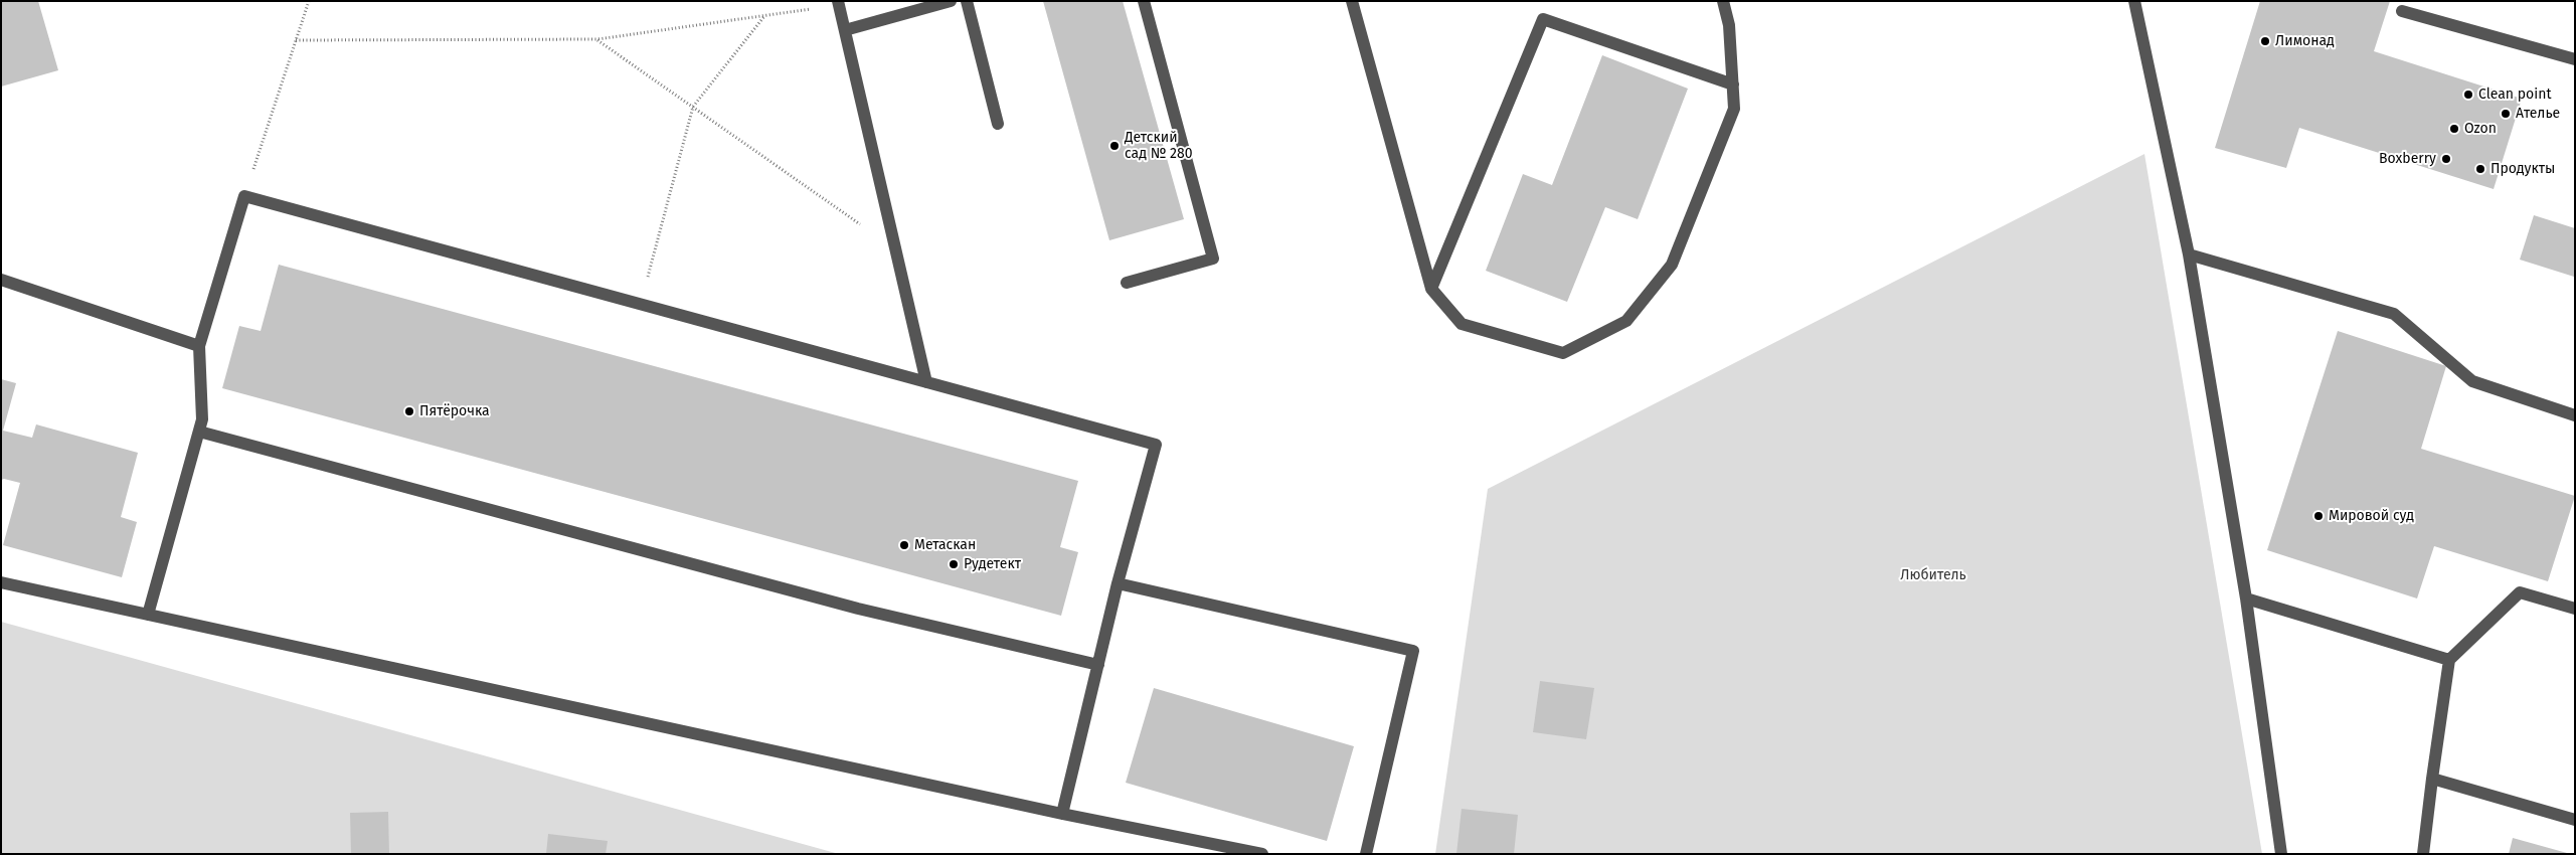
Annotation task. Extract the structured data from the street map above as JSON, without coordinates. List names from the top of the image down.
{
  "parks": ["Любитель"],
  "places": [
    "Лимонад",
    "Clean point",
    "Ателье",
    "Ozon",
    "Детский сад № 280",
    "Boxberry",
    "Продукты",
    "Пятёрочка",
    "Мировой суд",
    "Метаскан",
    "Рудетект"
  ]
}
